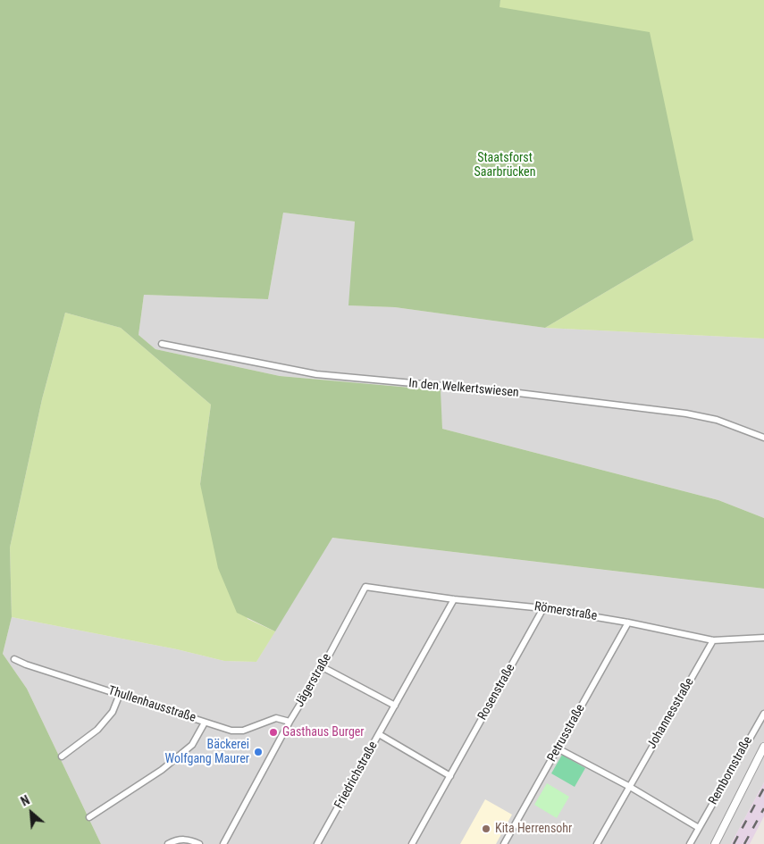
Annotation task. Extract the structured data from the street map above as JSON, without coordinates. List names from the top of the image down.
{
  "streets": {
    "street": [
      "In den Welkertswiesen",
      "Römerstraße",
      "Jägerstraße",
      "Rosenstraße",
      "Thullenhausstraße",
      "Johannesstraße",
      "Petrusstraße",
      "Rembornstraße",
      "Friedrichstraße"
    ]
  },
  "crossings": [
    ["Römerstraße", "Jägerstraße"],
    ["Römerstraße", "Rosenstraße"],
    ["Römerstraße", "Johannesstraße"],
    ["Römerstraße", "Petrusstraße"],
    ["Römerstraße", "Friedrichstraße"],
    ["Jägerstraße", "Thullenhausstraße"]
  ],
  "parks": ["Staatsforst Saarbrücken"],
  "places": ["Gasthaus Burger", "Bäckerei Wolfgang Maurer", "Kita Herrensohr"],
  "north": "top left"
}
